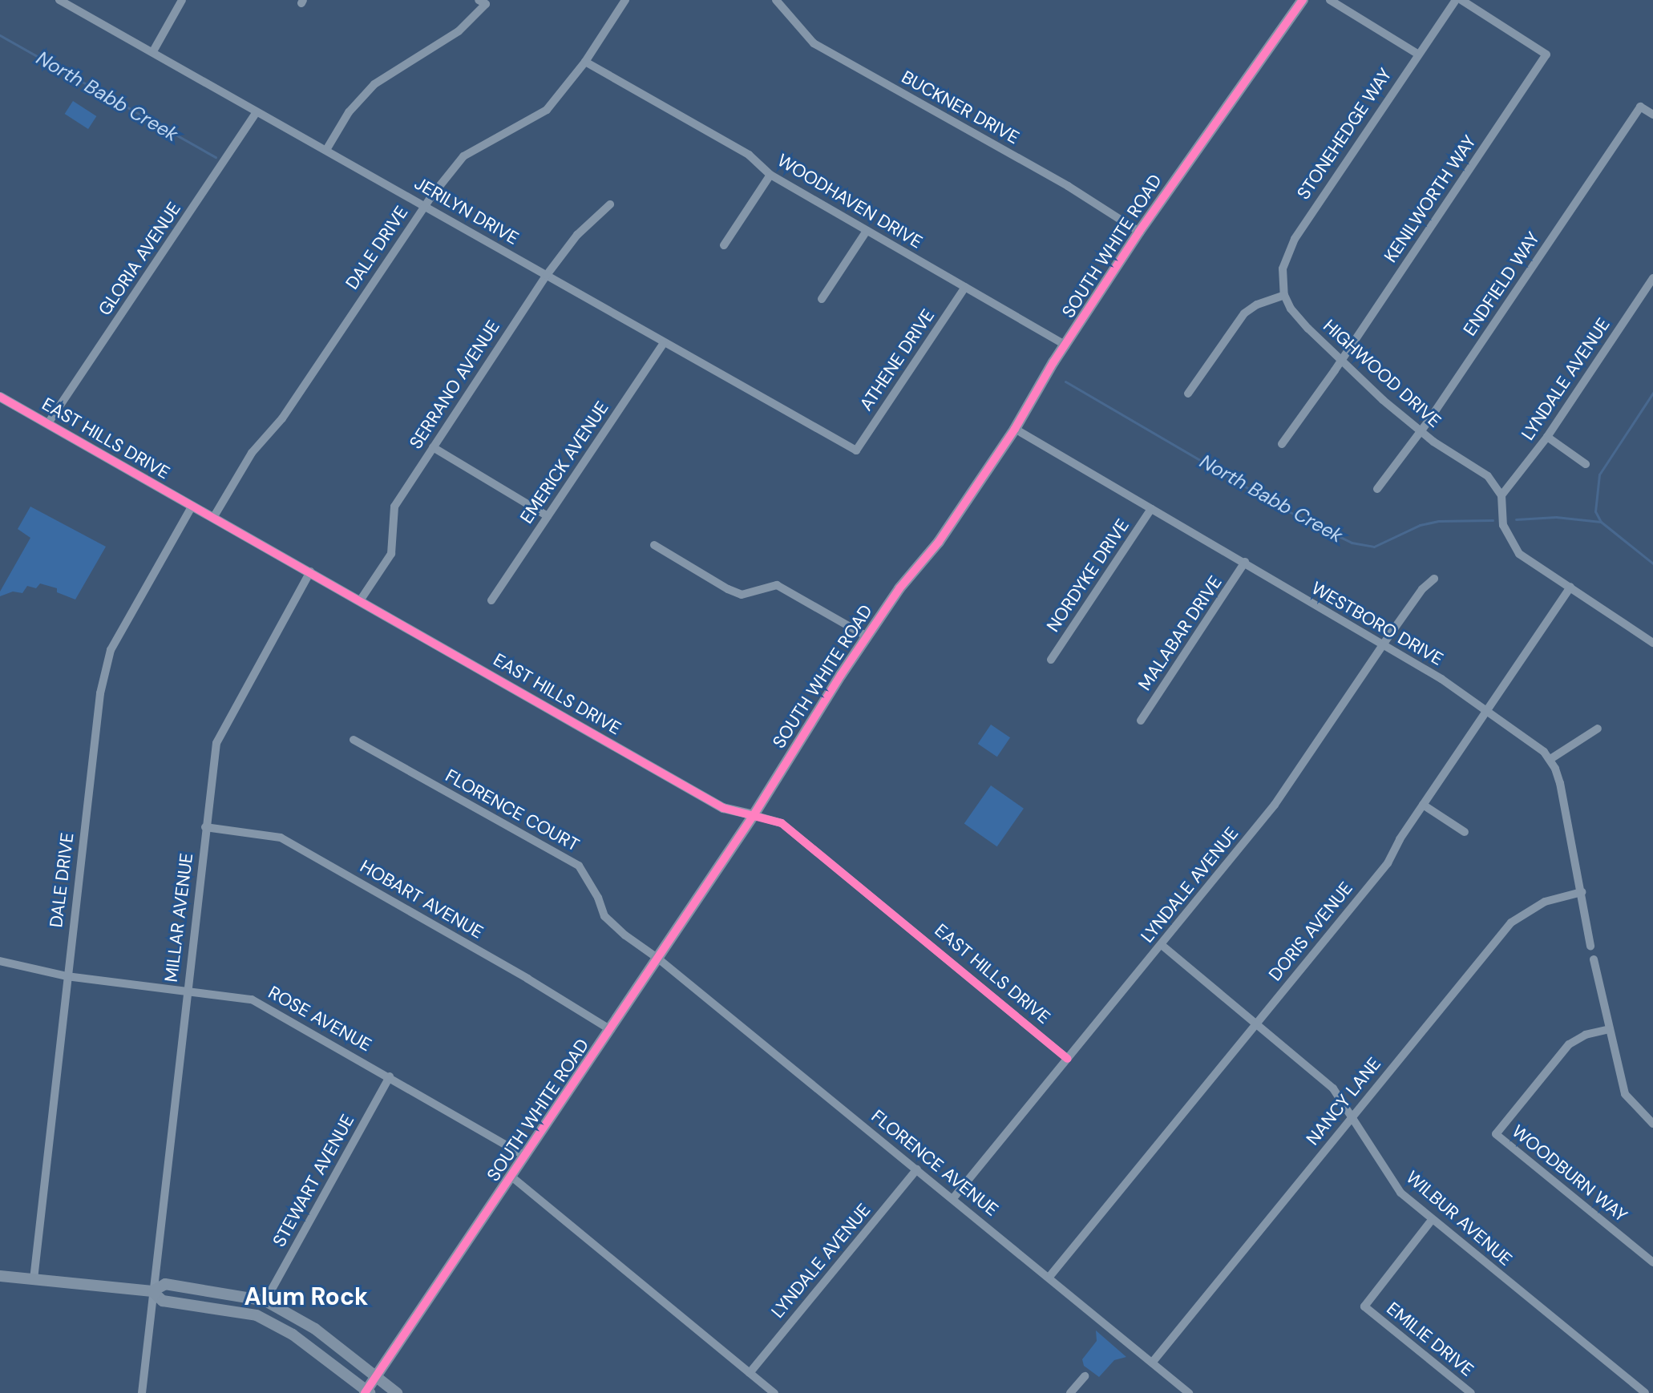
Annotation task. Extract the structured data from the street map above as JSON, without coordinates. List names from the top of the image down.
{
  "streets": {
    "main road": ["SOUTH WHITE ROAD"],
    "street": [
      "BUCKNER DRIVE",
      "STONEHEDGE WAY",
      "KENILWORTH WAY",
      "WOODHAVEN DRIVE",
      "JERILYN DRIVE",
      "DALE DRIVE",
      "GLORIA AVENUE",
      "ENDFIELD WAY",
      "ATHENE DRIVE",
      "HIGHWOOD DRIVE",
      "LYNDALE AVENUE",
      "SERRANO AVENUE",
      "EAST HILLS DRIVE",
      "EMERICK AVENUE",
      "NORDYKE DRIVE",
      "WESTBORO DRIVE",
      "MALABAR DRIVE",
      "FLORENCE COURT",
      "HOBART AVENUE",
      "MILLAR AVENUE",
      "DORIS AVENUE",
      "ROSE AVENUE",
      "NANCY LANE",
      "FLORENCE AVENUE",
      "WOODBURN WAY",
      "STEWART AVENUE",
      "WILBUR AVENUE",
      "EMILIE DRIVE"
    ]
  },
  "crossings": [
    ["BUCKNER DRIVE", "SOUTH WHITE ROAD"],
    ["STONEHEDGE WAY", "HIGHWOOD DRIVE"],
    ["KENILWORTH WAY", "HIGHWOOD DRIVE"],
    ["WOODHAVEN DRIVE", "SOUTH WHITE ROAD"],
    ["WOODHAVEN DRIVE", "DALE DRIVE"],
    ["WOODHAVEN DRIVE", "ATHENE DRIVE"],
    ["JERILYN DRIVE", "DALE DRIVE"],
    ["JERILYN DRIVE", "GLORIA AVENUE"],
    ["JERILYN DRIVE", "ATHENE DRIVE"],
    ["JERILYN DRIVE", "SERRANO AVENUE"],
    ["JERILYN DRIVE", "EMERICK AVENUE"],
    ["SOUTH WHITE ROAD", "EAST HILLS DRIVE"],
    ["SOUTH WHITE ROAD", "WESTBORO DRIVE"],
    ["SOUTH WHITE ROAD", "FLORENCE COURT"],
    ["SOUTH WHITE ROAD", "HOBART AVENUE"],
    ["SOUTH WHITE ROAD", "ROSE AVENUE"],
    ["SOUTH WHITE ROAD", "FLORENCE AVENUE"],
    ["DALE DRIVE", "EAST HILLS DRIVE"],
    ["DALE DRIVE", "ROSE AVENUE"],
    ["GLORIA AVENUE", "EAST HILLS DRIVE"],
    ["ENDFIELD WAY", "HIGHWOOD DRIVE"],
    ["HIGHWOOD DRIVE", "LYNDALE AVENUE"],
    ["LYNDALE AVENUE", "EAST HILLS DRIVE"],
    ["LYNDALE AVENUE", "WESTBORO DRIVE"],
    ["LYNDALE AVENUE", "FLORENCE AVENUE"],
    ["LYNDALE AVENUE", "WILBUR AVENUE"],
    ["SERRANO AVENUE", "EAST HILLS DRIVE"],
    ["EAST HILLS DRIVE", "MILLAR AVENUE"],
    ["NORDYKE DRIVE", "WESTBORO DRIVE"],
    ["WESTBORO DRIVE", "MALABAR DRIVE"],
    ["WESTBORO DRIVE", "DORIS AVENUE"],
    ["WESTBORO DRIVE", "NANCY LANE"],
    ["FLORENCE COURT", "FLORENCE AVENUE"],
    ["HOBART AVENUE", "MILLAR AVENUE"],
    ["MILLAR AVENUE", "ROSE AVENUE"],
    ["DORIS AVENUE", "FLORENCE AVENUE"],
    ["DORIS AVENUE", "WILBUR AVENUE"],
    ["ROSE AVENUE", "STEWART AVENUE"],
    ["NANCY LANE", "FLORENCE AVENUE"],
    ["NANCY LANE", "WILBUR AVENUE"],
    ["WILBUR AVENUE", "EMILIE DRIVE"]
  ],
  "districts": ["Alum Rock"],
  "water": ["North Babb Creek"]
}
